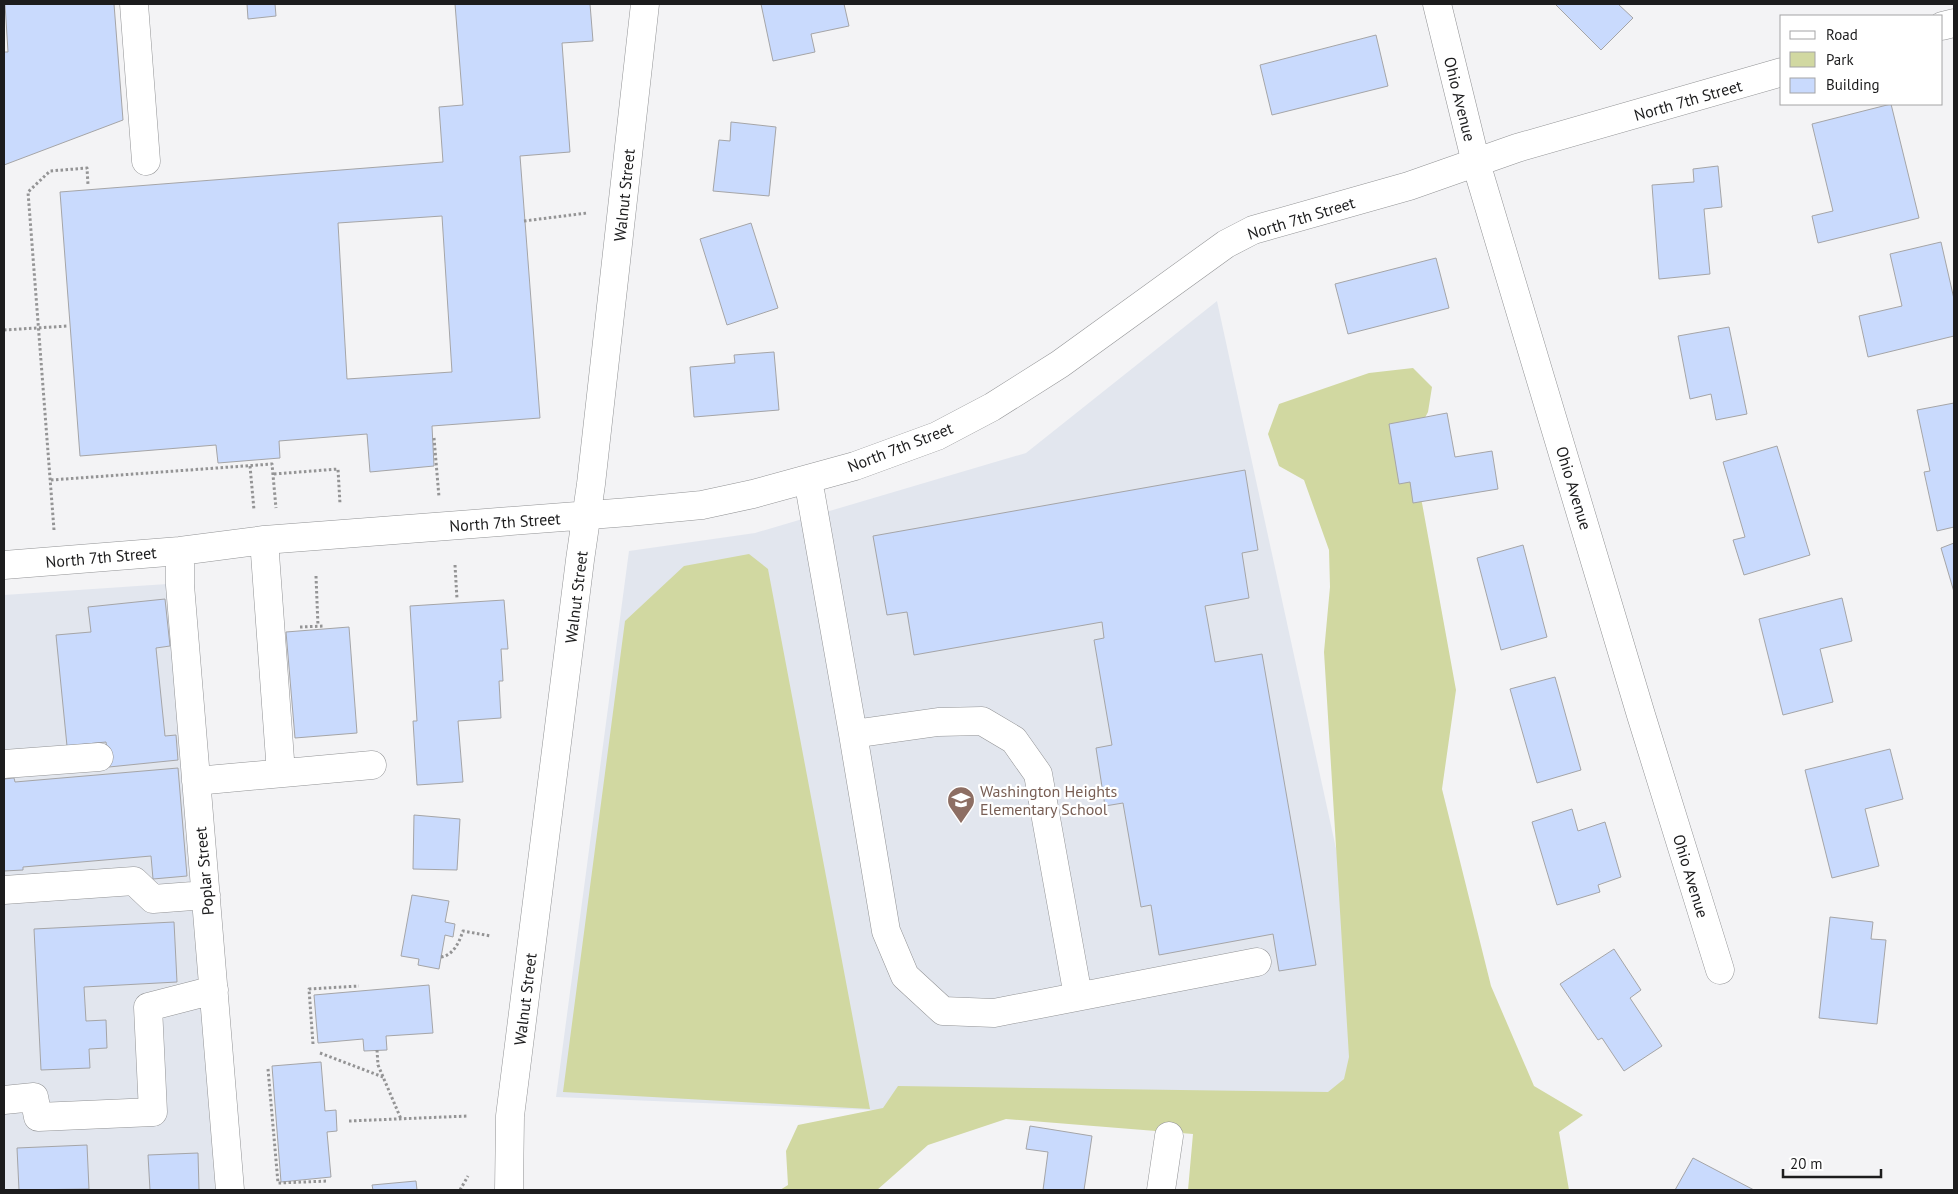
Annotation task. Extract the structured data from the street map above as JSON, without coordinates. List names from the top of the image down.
{
  "streets": {
    "street": [
      "Ohio Avenue",
      "North 7th Street",
      "Walnut Street",
      "Poplar Street"
    ]
  },
  "crossings": [
    ["Ohio Avenue", "North 7th Street"],
    ["North 7th Street", "Walnut Street"],
    ["North 7th Street", "Poplar Street"]
  ],
  "places": {
    "school or university": ["Washington Heights Elementary School"]
  },
  "legend": ["Road", "Park", "Building"],
  "scale_bar": "20 m"
}
